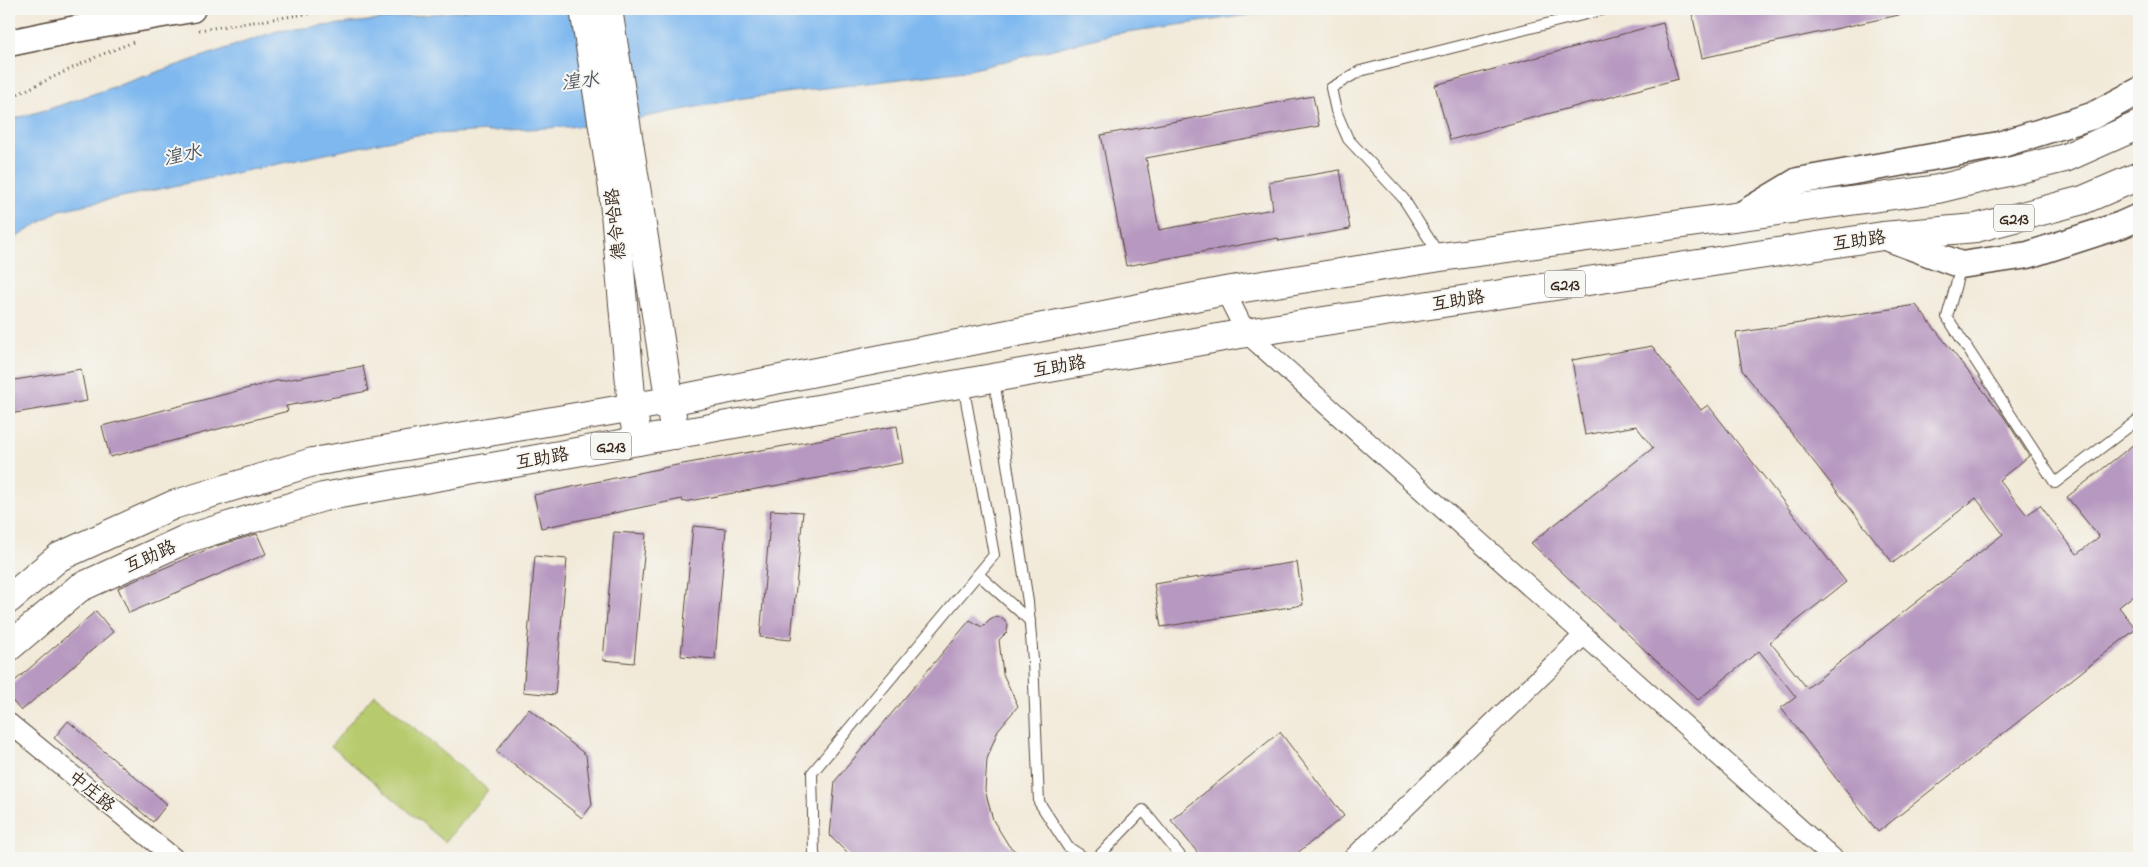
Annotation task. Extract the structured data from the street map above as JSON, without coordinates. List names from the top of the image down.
{
  "streets": {
    "main road": ["G213", "德令哈路", "互助路"],
    "street": ["中庄路"]
  },
  "crossings": [
    ["德令哈路", "互助路"]
  ],
  "water": ["湟水"]
}
